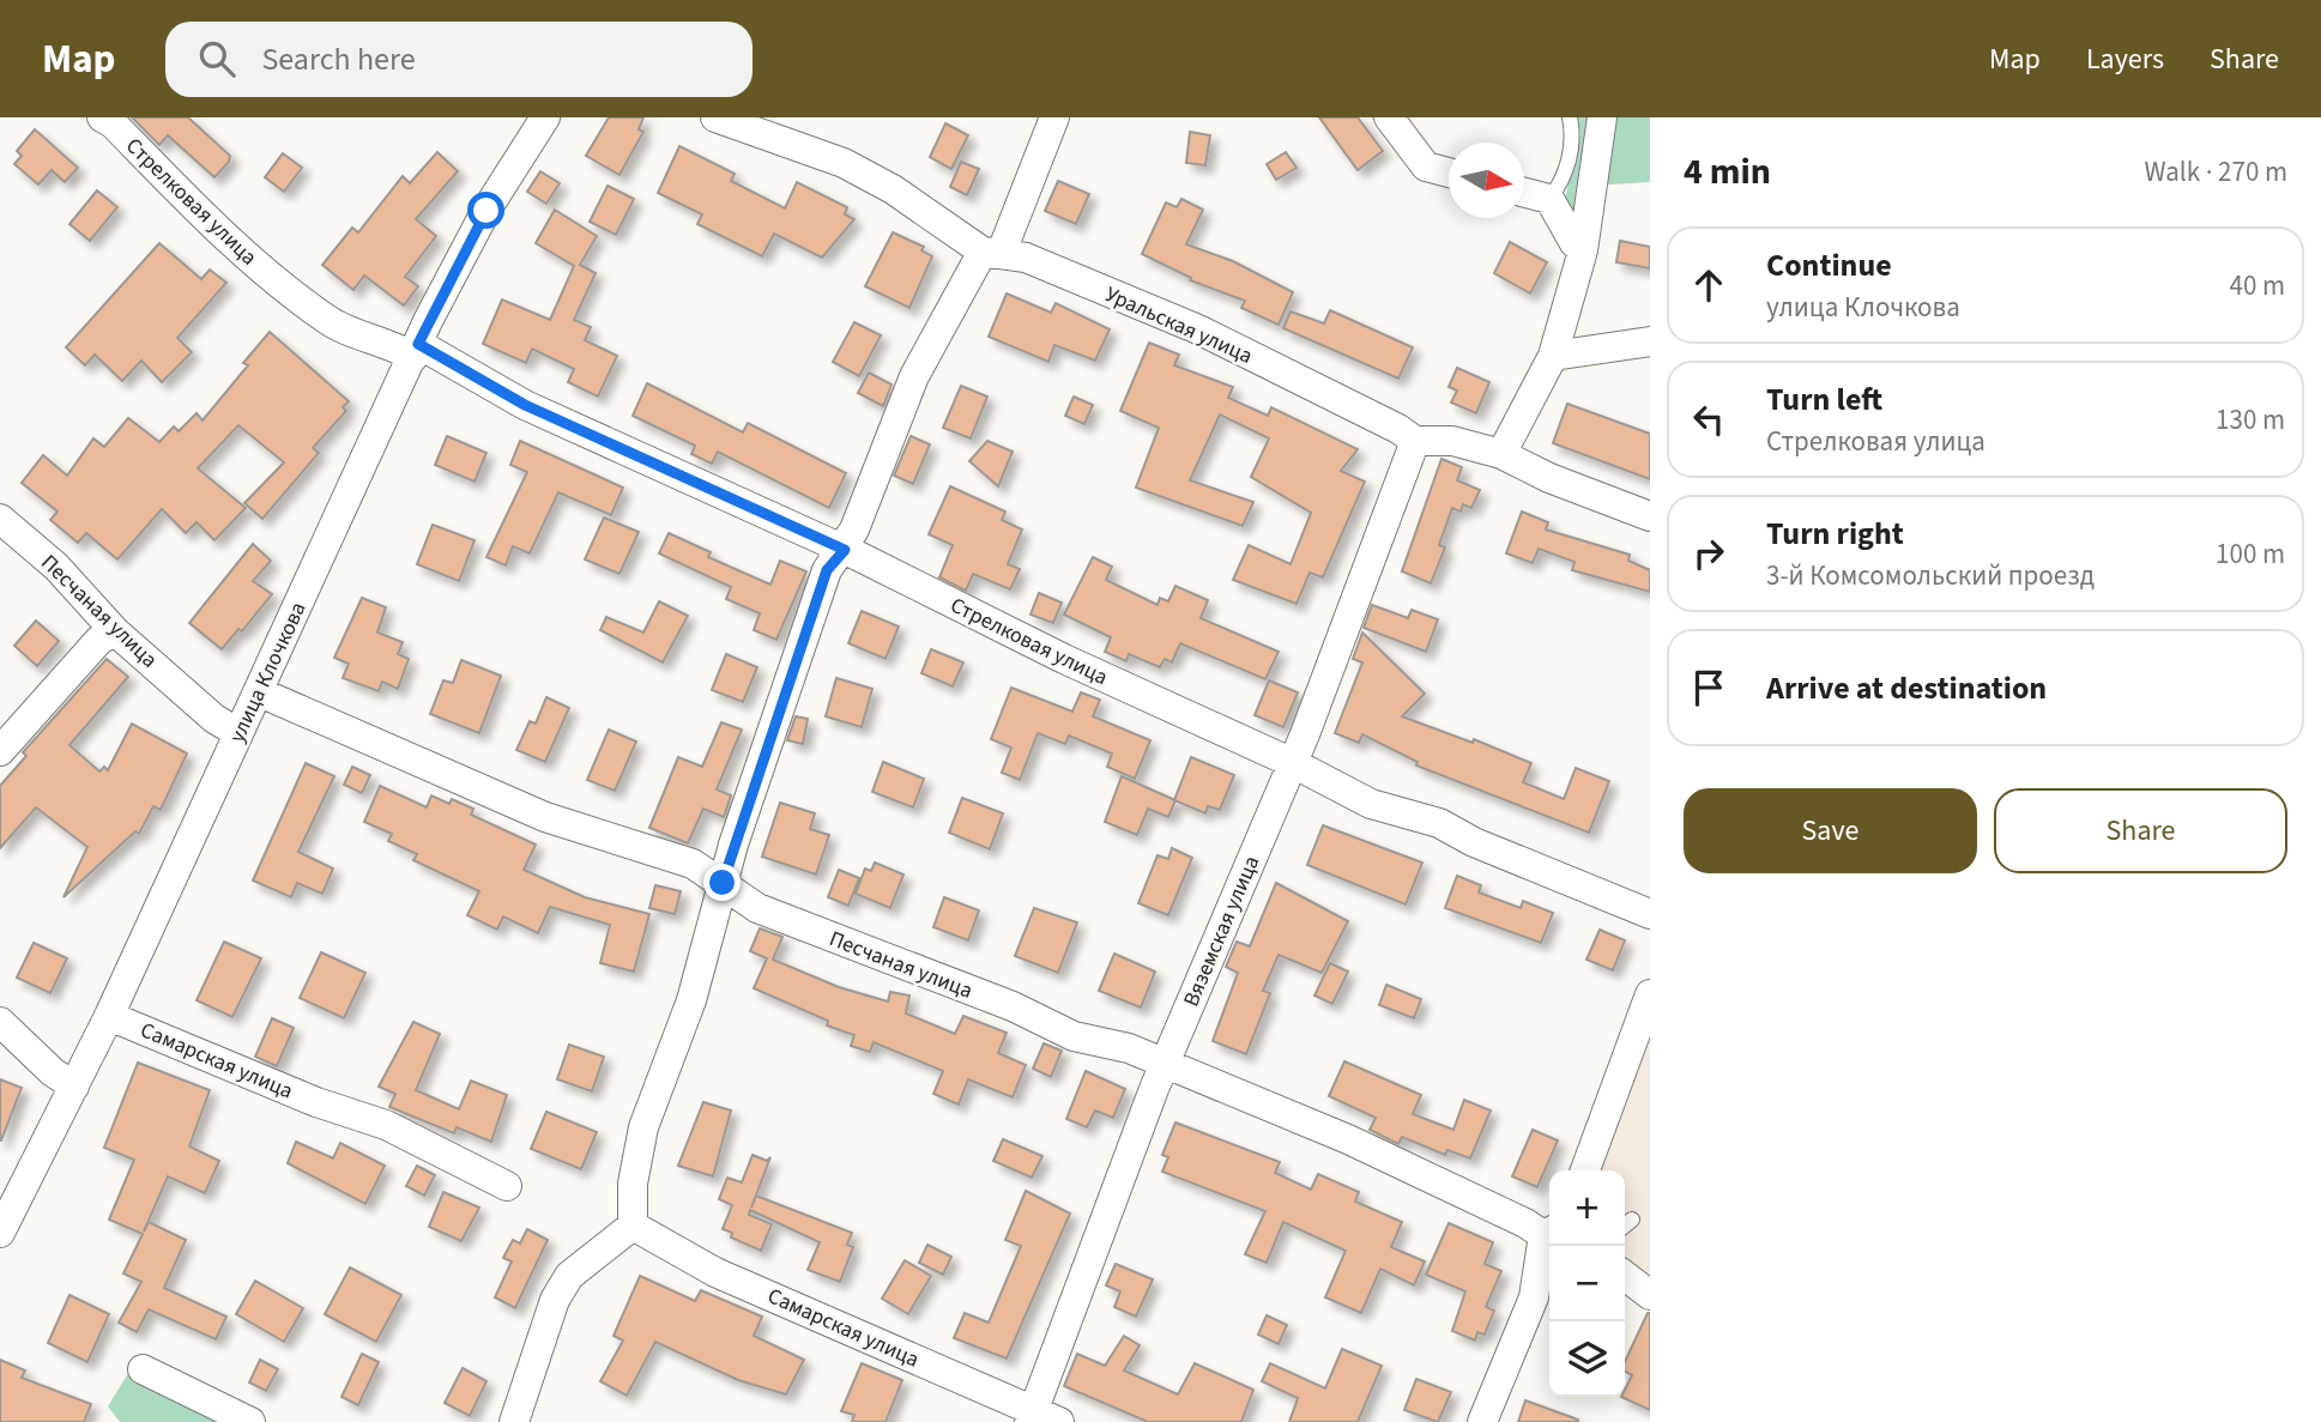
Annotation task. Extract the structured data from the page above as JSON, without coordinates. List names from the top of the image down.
{
  "streets": {
    "street": [
      "Стрелковая улица",
      "Уральская улица",
      "Песчаная улица",
      "улица Клочкова",
      "Вяземская улица",
      "Самарская улица"
    ]
  },
  "crossings": [
    ["Стрелковая улица", "улица Клочкова"],
    ["Стрелковая улица", "Вяземская улица"],
    ["Уральская улица", "Вяземская улица"],
    ["Песчаная улица", "улица Клочкова"],
    ["Песчаная улица", "Вяземская улица"],
    ["улица Клочкова", "Самарская улица"],
    ["Вяземская улица", "Самарская улица"]
  ],
  "north": "right",
  "page": {
    "header": "Map",
    "search": "Search here",
    "nav": ["Map", "Layers", "Share"],
    "heading": ["4 min", "Walk · 270 m"],
    "list": [
      ["Continue", "улица Клочкова", "40 m"],
      ["Turn left", "Стрелковая улица", "130 m"],
      ["Turn right", "3-й Комсомольский проезд", "100 m"],
      "Arrive at destination"
    ],
    "buttons": ["Save", "Share"],
    "map_buttons": ["+", "−"]
  }
}
